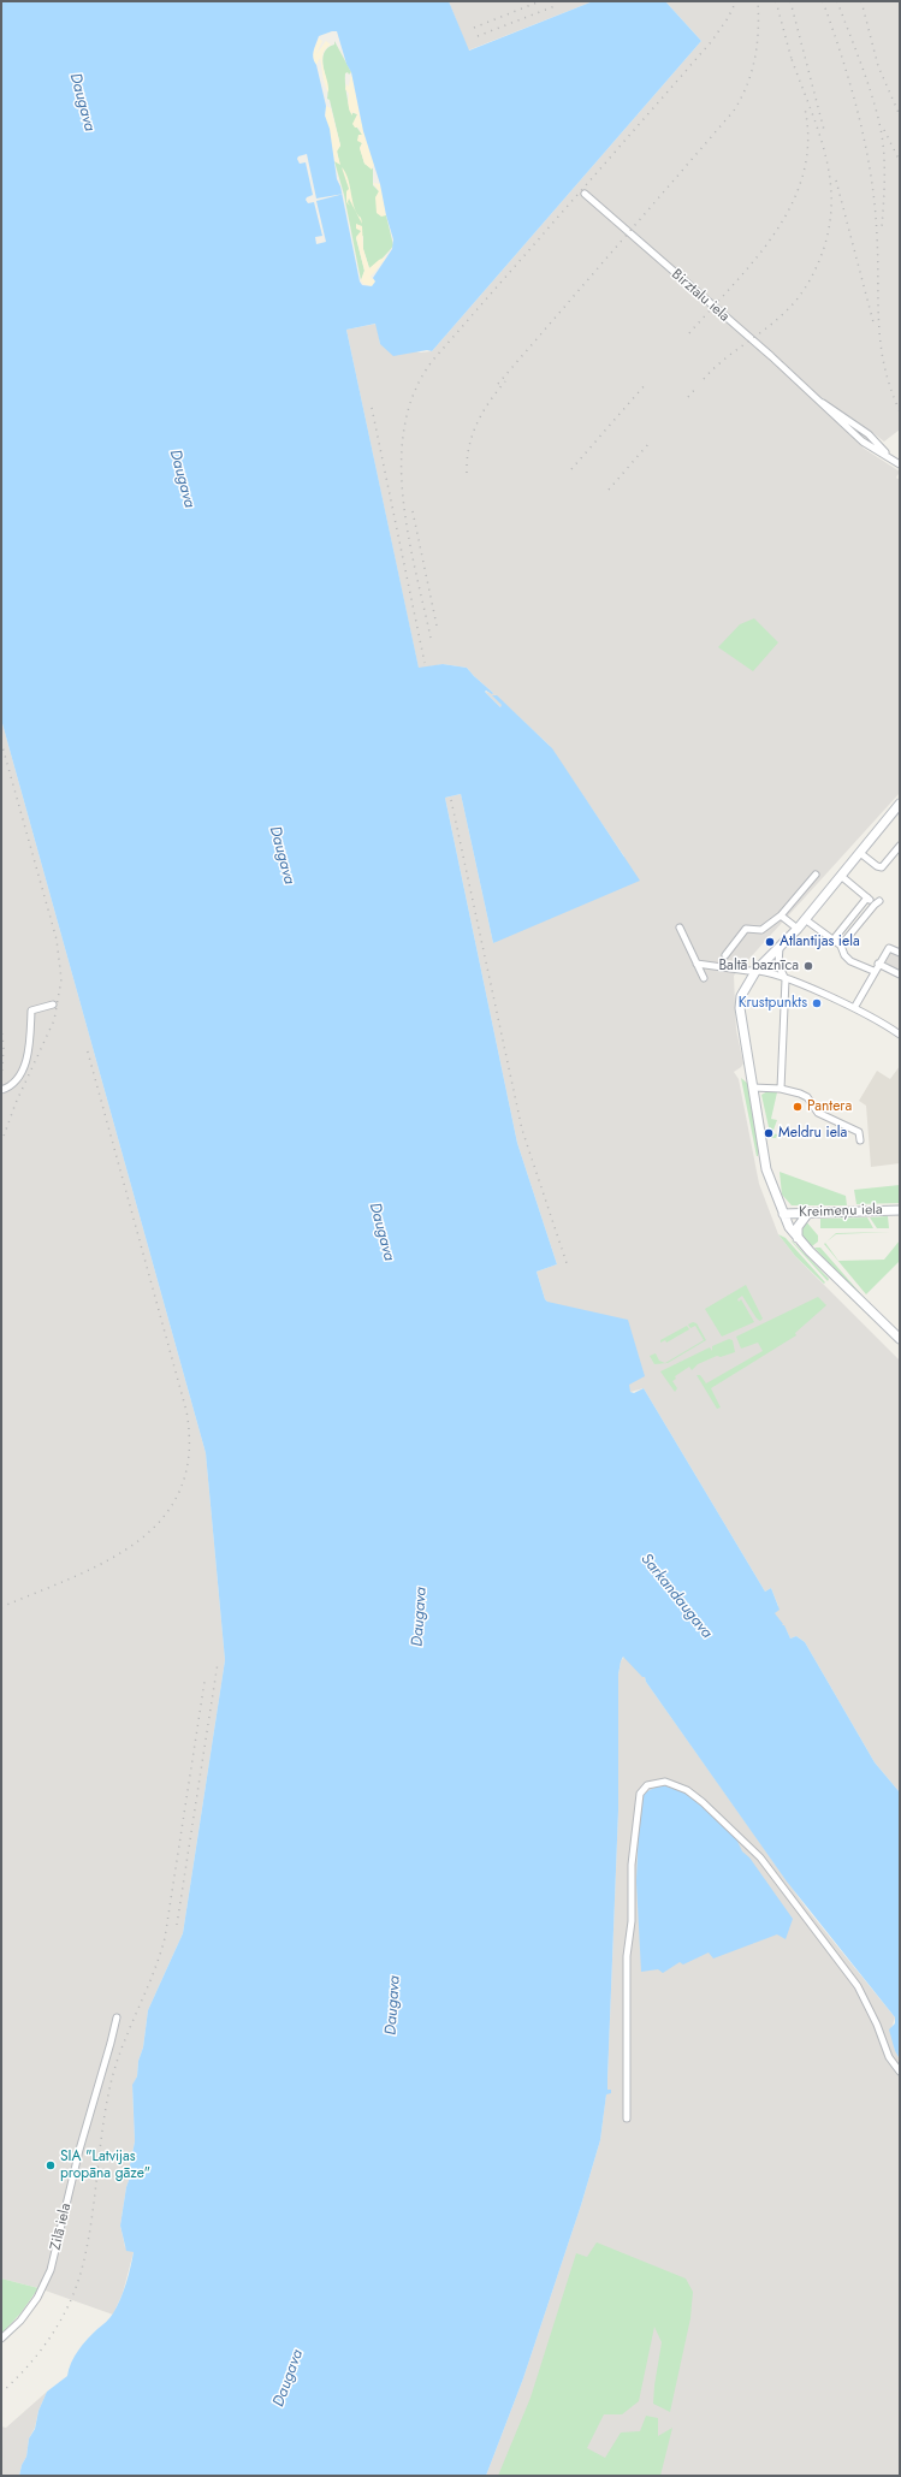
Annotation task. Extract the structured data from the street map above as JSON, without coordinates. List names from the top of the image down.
{
  "streets": {
    "main road": ["Kreimeņu iela"],
    "street": ["Birztalu iela", "Zilā iela"]
  },
  "water": ["Daugava", "Sarkandaugava"],
  "places": [
    "Atlantijas iela",
    "Baltā baznīca",
    "Krustpunkts",
    "Pantera",
    "Meldru iela",
    "SIA \"Latvijas propāna gāze\""
  ]
}
